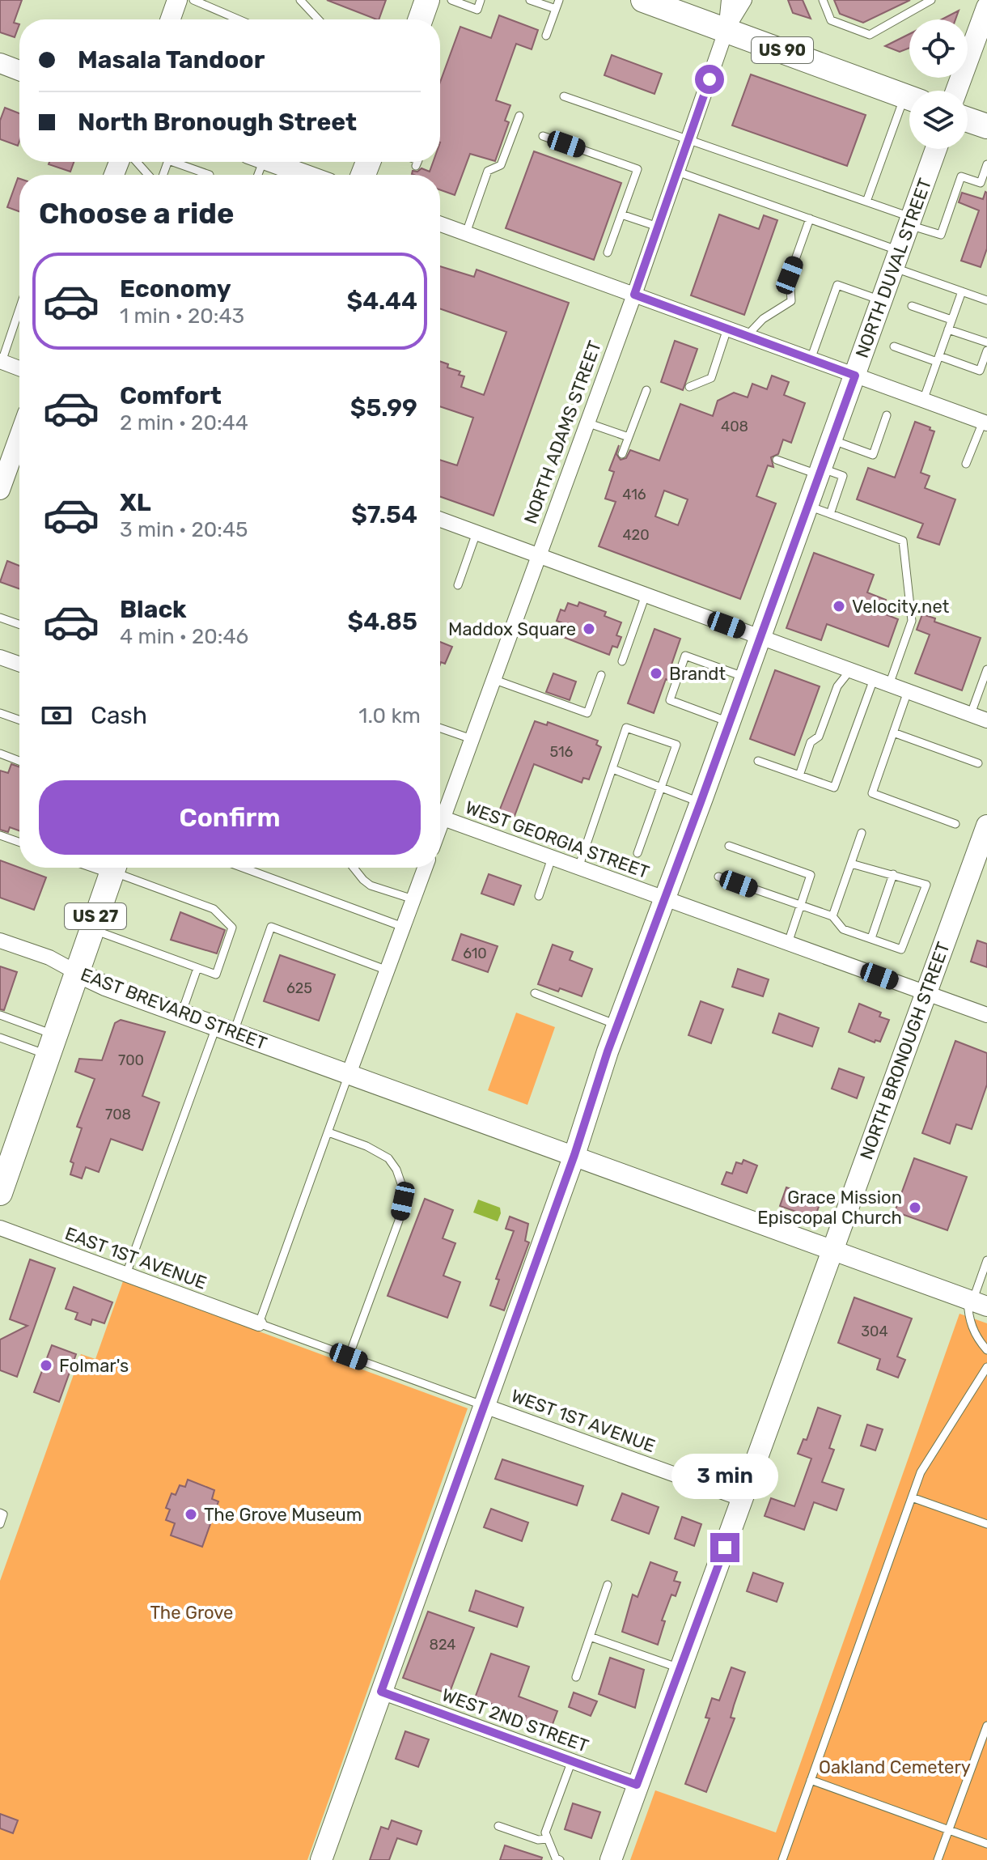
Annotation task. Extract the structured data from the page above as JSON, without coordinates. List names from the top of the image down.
{
  "streets": {
    "main road": [
      "US 90",
      "NORTH DUVAL STREET",
      "US 27",
      "NORTH BRONOUGH STREET"
    ],
    "street": [
      "NORTH ADAMS STREET",
      "WEST GEORGIA STREET",
      "EAST BREVARD STREET",
      "EAST 1ST AVENUE",
      "WEST 1ST AVENUE",
      "WEST 2ND STREET"
    ]
  },
  "crossings": [
    ["US 90", "NORTH ADAMS STREET"],
    ["NORTH DUVAL STREET", "WEST GEORGIA STREET"],
    ["NORTH DUVAL STREET", "EAST BREVARD STREET"],
    ["NORTH DUVAL STREET", "WEST 1ST AVENUE"],
    ["NORTH DUVAL STREET", "WEST 2ND STREET"],
    ["WEST GEORGIA STREET", "NORTH BRONOUGH STREET"],
    ["US 27", "EAST BREVARD STREET"],
    ["EAST BREVARD STREET", "NORTH BRONOUGH STREET"],
    ["NORTH BRONOUGH STREET", "WEST 1ST AVENUE"],
    ["NORTH BRONOUGH STREET", "WEST 2ND STREET"]
  ],
  "parks": ["The Grove", "Oakland Cemetery"],
  "places": [
    "Velocity.net",
    "Maddox Square",
    "Brandt",
    "Grace Mission Episcopal Church",
    "Folmar's",
    "The Grove Museum"
  ],
  "house_numbers": [
    "408",
    "416",
    "420",
    "516",
    "610",
    "625",
    "700",
    "708",
    "304",
    "824"
  ],
  "page": {
    "banner": ["Masala Tandoor", "North Bronough Street"],
    "heading": "Choose a ride",
    "list": [
      {
        "name": "Economy",
        "note": "1 min · 20:43",
        "value": "$4.44"
      },
      {
        "name": "Comfort",
        "note": "2 min · 20:44",
        "value": "$5.99"
      },
      {
        "name": "XL",
        "note": "3 min · 20:45",
        "value": "$7.54"
      },
      {
        "name": "Black",
        "note": "4 min · 20:46",
        "value": "$4.85"
      }
    ],
    "pay": ["Cash", "1.0 km"],
    "buttons": "Confirm",
    "bubble": "3 min"
  }
}
